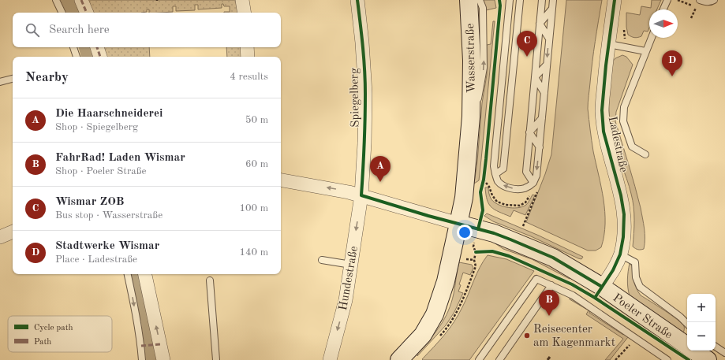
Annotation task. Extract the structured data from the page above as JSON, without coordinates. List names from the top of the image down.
{
  "streets": {
    "street": [
      "Wasserstraße",
      "Spiegelberg",
      "Ladestraße",
      "Hundestraße",
      "Poeler Straße"
    ]
  },
  "crossings": [
    ["Wasserstraße", "Poeler Straße"],
    ["Spiegelberg", "Hundestraße"],
    ["Ladestraße", "Poeler Straße"]
  ],
  "one_way": ["Hundestraße"],
  "places": ["Reisecenter am Kagenmarkt"],
  "legend": ["Cycle path", "Path"],
  "north": "right",
  "page": {
    "search": "Search here",
    "pins": [
      "C",
      "D",
      "A",
      "B"
    ],
    "heading": ["Nearby", "4 results"],
    "list": [
      {
        "mark": "A",
        "name": "Die Haarschneiderei",
        "note": "Shop · Spiegelberg",
        "value": "50 m"
      },
      {
        "mark": "B",
        "name": "FahrRad! Laden Wismar",
        "note": "Shop · Poeler Straße",
        "value": "60 m"
      },
      {
        "mark": "C",
        "name": "Wismar ZOB",
        "note": "Bus stop · Wasserstraße",
        "value": "100 m"
      },
      {
        "mark": "D",
        "name": "Stadtwerke Wismar",
        "note": "Place · Ladestraße",
        "value": "140 m"
      }
    ],
    "map_buttons": ["+", "−"]
  }
}
